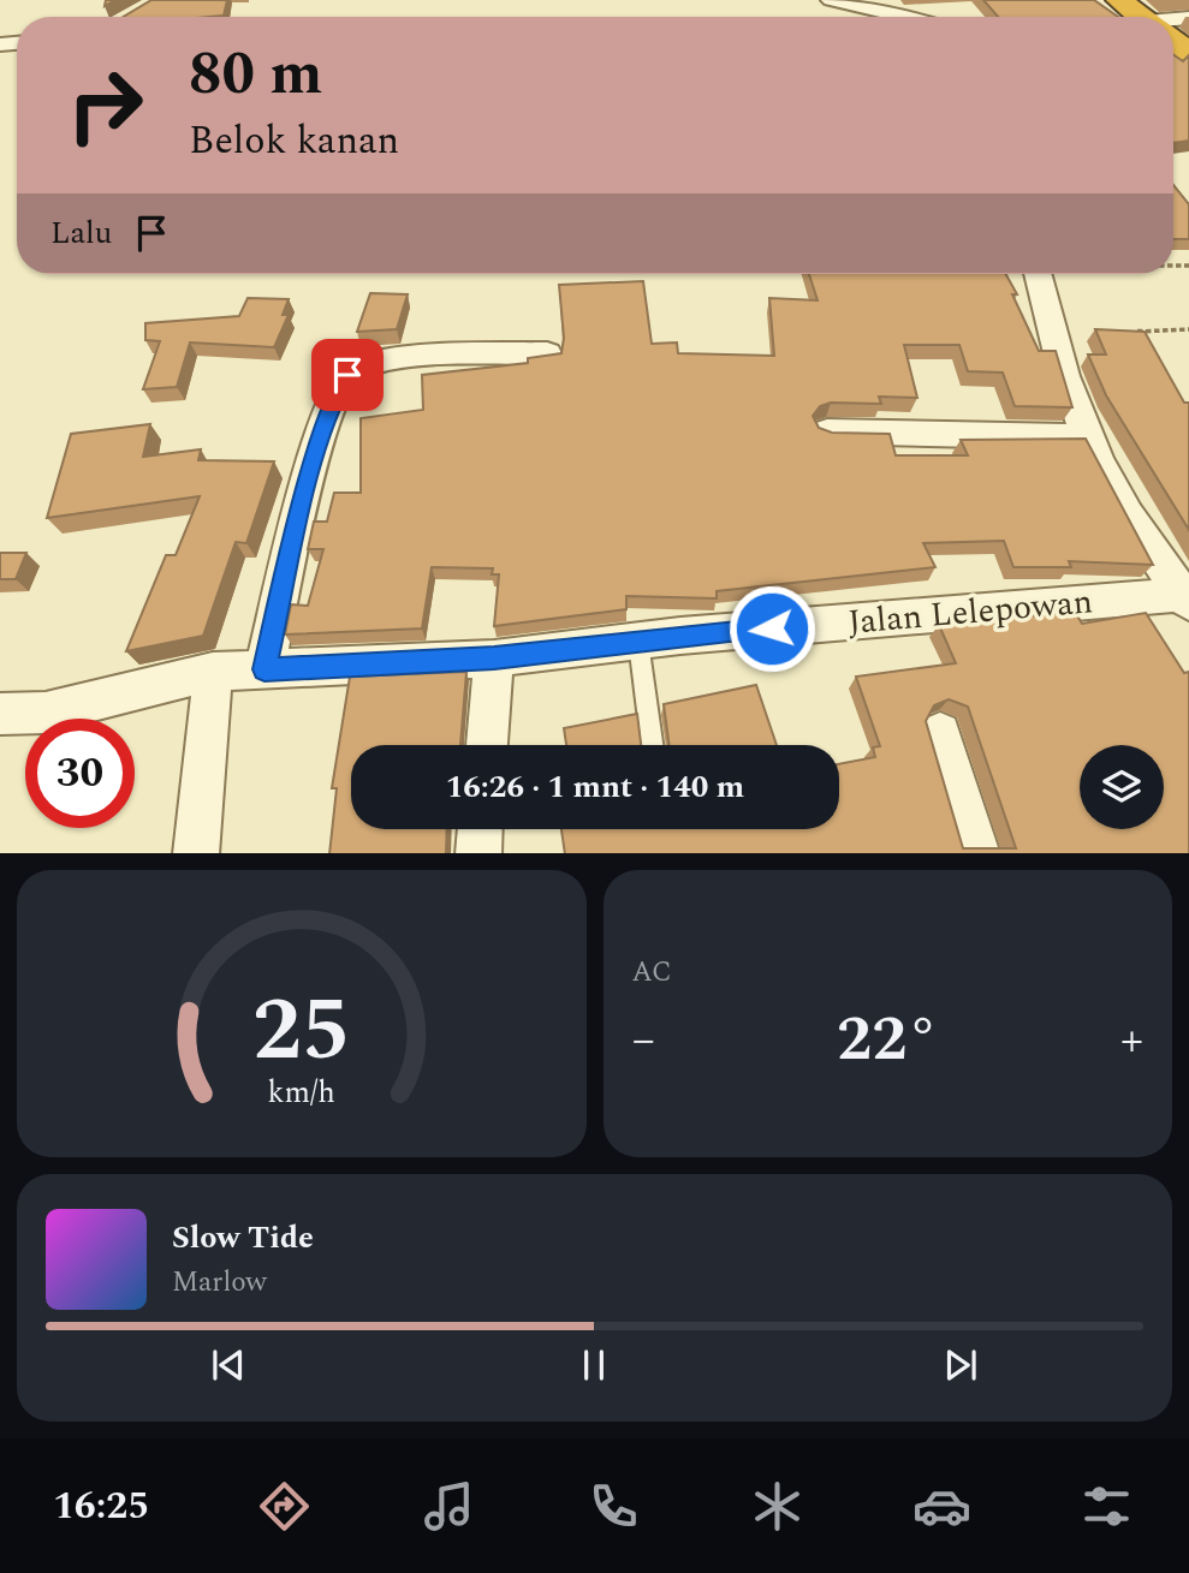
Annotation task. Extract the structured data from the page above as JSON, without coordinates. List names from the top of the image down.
{
  "streets": {
    "street": ["Jalan Lelepowan"]
  },
  "page": {
    "turn": ["80 m", "Belok kanan"],
    "then": "Lalu",
    "limit": "30",
    "trip": "16:26 · 1 mnt · 140 m",
    "tile": "AC",
    "heat": ["−", "22°", "+"],
    "song": ["Slow Tide", "Marlow"],
    "tabs": "16:25",
    "gauge": ["25", "km/h"]
  }
}
